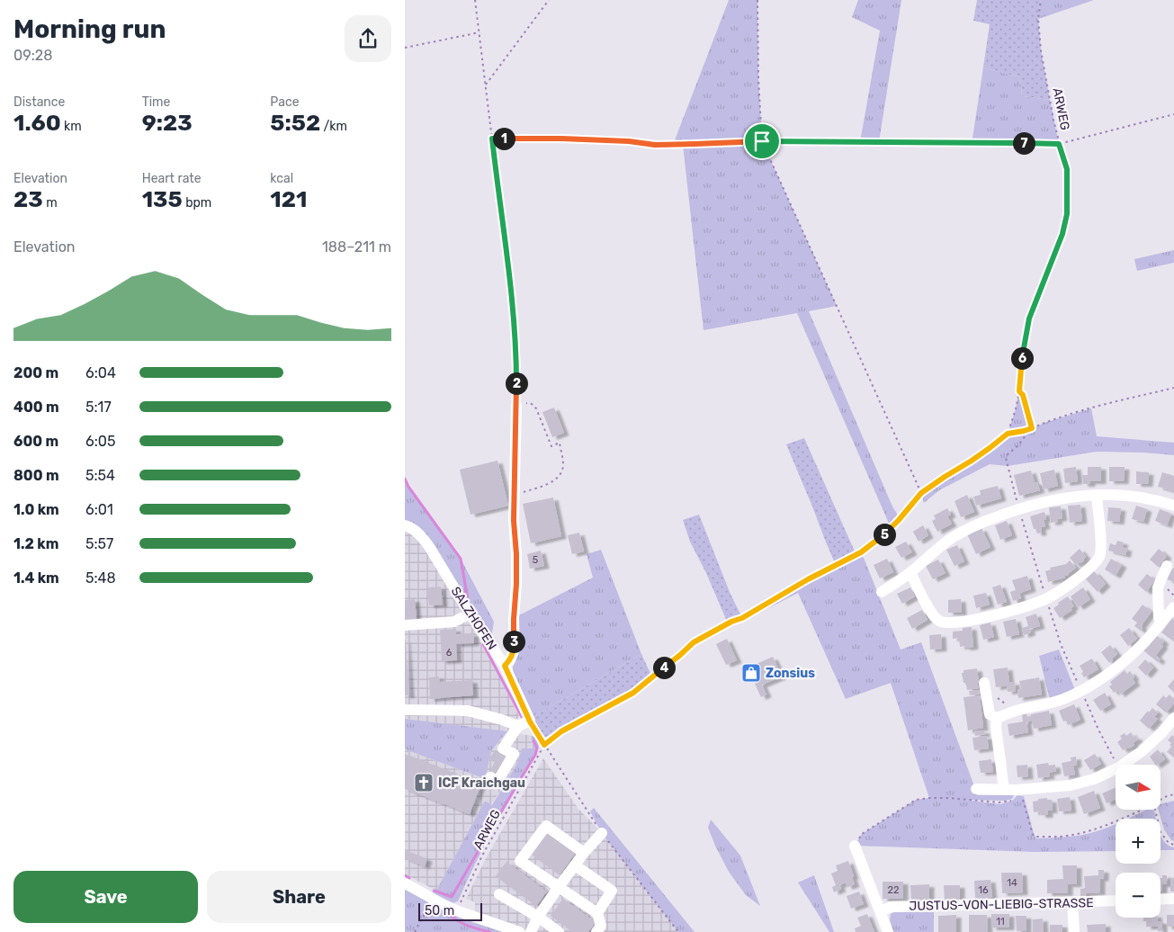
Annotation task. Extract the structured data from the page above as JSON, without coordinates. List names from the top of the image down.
{
  "streets": {
    "street": ["SALZHOFEN", "JUSTUS-VON-LIEBIG-STRASSE"],
    "path": ["ARWEG"]
  },
  "places": {
    "shop": ["Zonsius"],
    "church": ["ICF Kraichgau"]
  },
  "house_numbers": [
    "5",
    "6",
    "14",
    "22",
    "16",
    "11"
  ],
  "scale_bar": "50 m",
  "north": "right",
  "page": {
    "heading": ["Morning run", "09:28"],
    "stats": [
      ["Distance", "1.60 km"],
      ["Time", "9:23"],
      ["Pace", "5:52 /km"],
      ["Elevation", "23 m"],
      ["Heart rate", "135 bpm"],
      ["kcal", "121"]
    ],
    "pins": [
      "1",
      "7",
      "6",
      "2",
      "5",
      "3",
      "4"
    ],
    "chart": ["Elevation", "188–211 m"],
    "list": [
      {
        "name": "200 m",
        "note": "6:04"
      },
      {
        "name": "400 m",
        "note": "5:17"
      },
      {
        "name": "600 m",
        "note": "6:05"
      },
      {
        "name": "800 m",
        "note": "5:54"
      },
      {
        "name": "1.0 km",
        "note": "6:01"
      },
      {
        "name": "1.2 km",
        "note": "5:57"
      },
      {
        "name": "1.4 km",
        "note": "5:48"
      }
    ],
    "map_buttons": ["+", "−"],
    "buttons": ["Save", "Share"],
    "scale": "50 m"
  }
}
